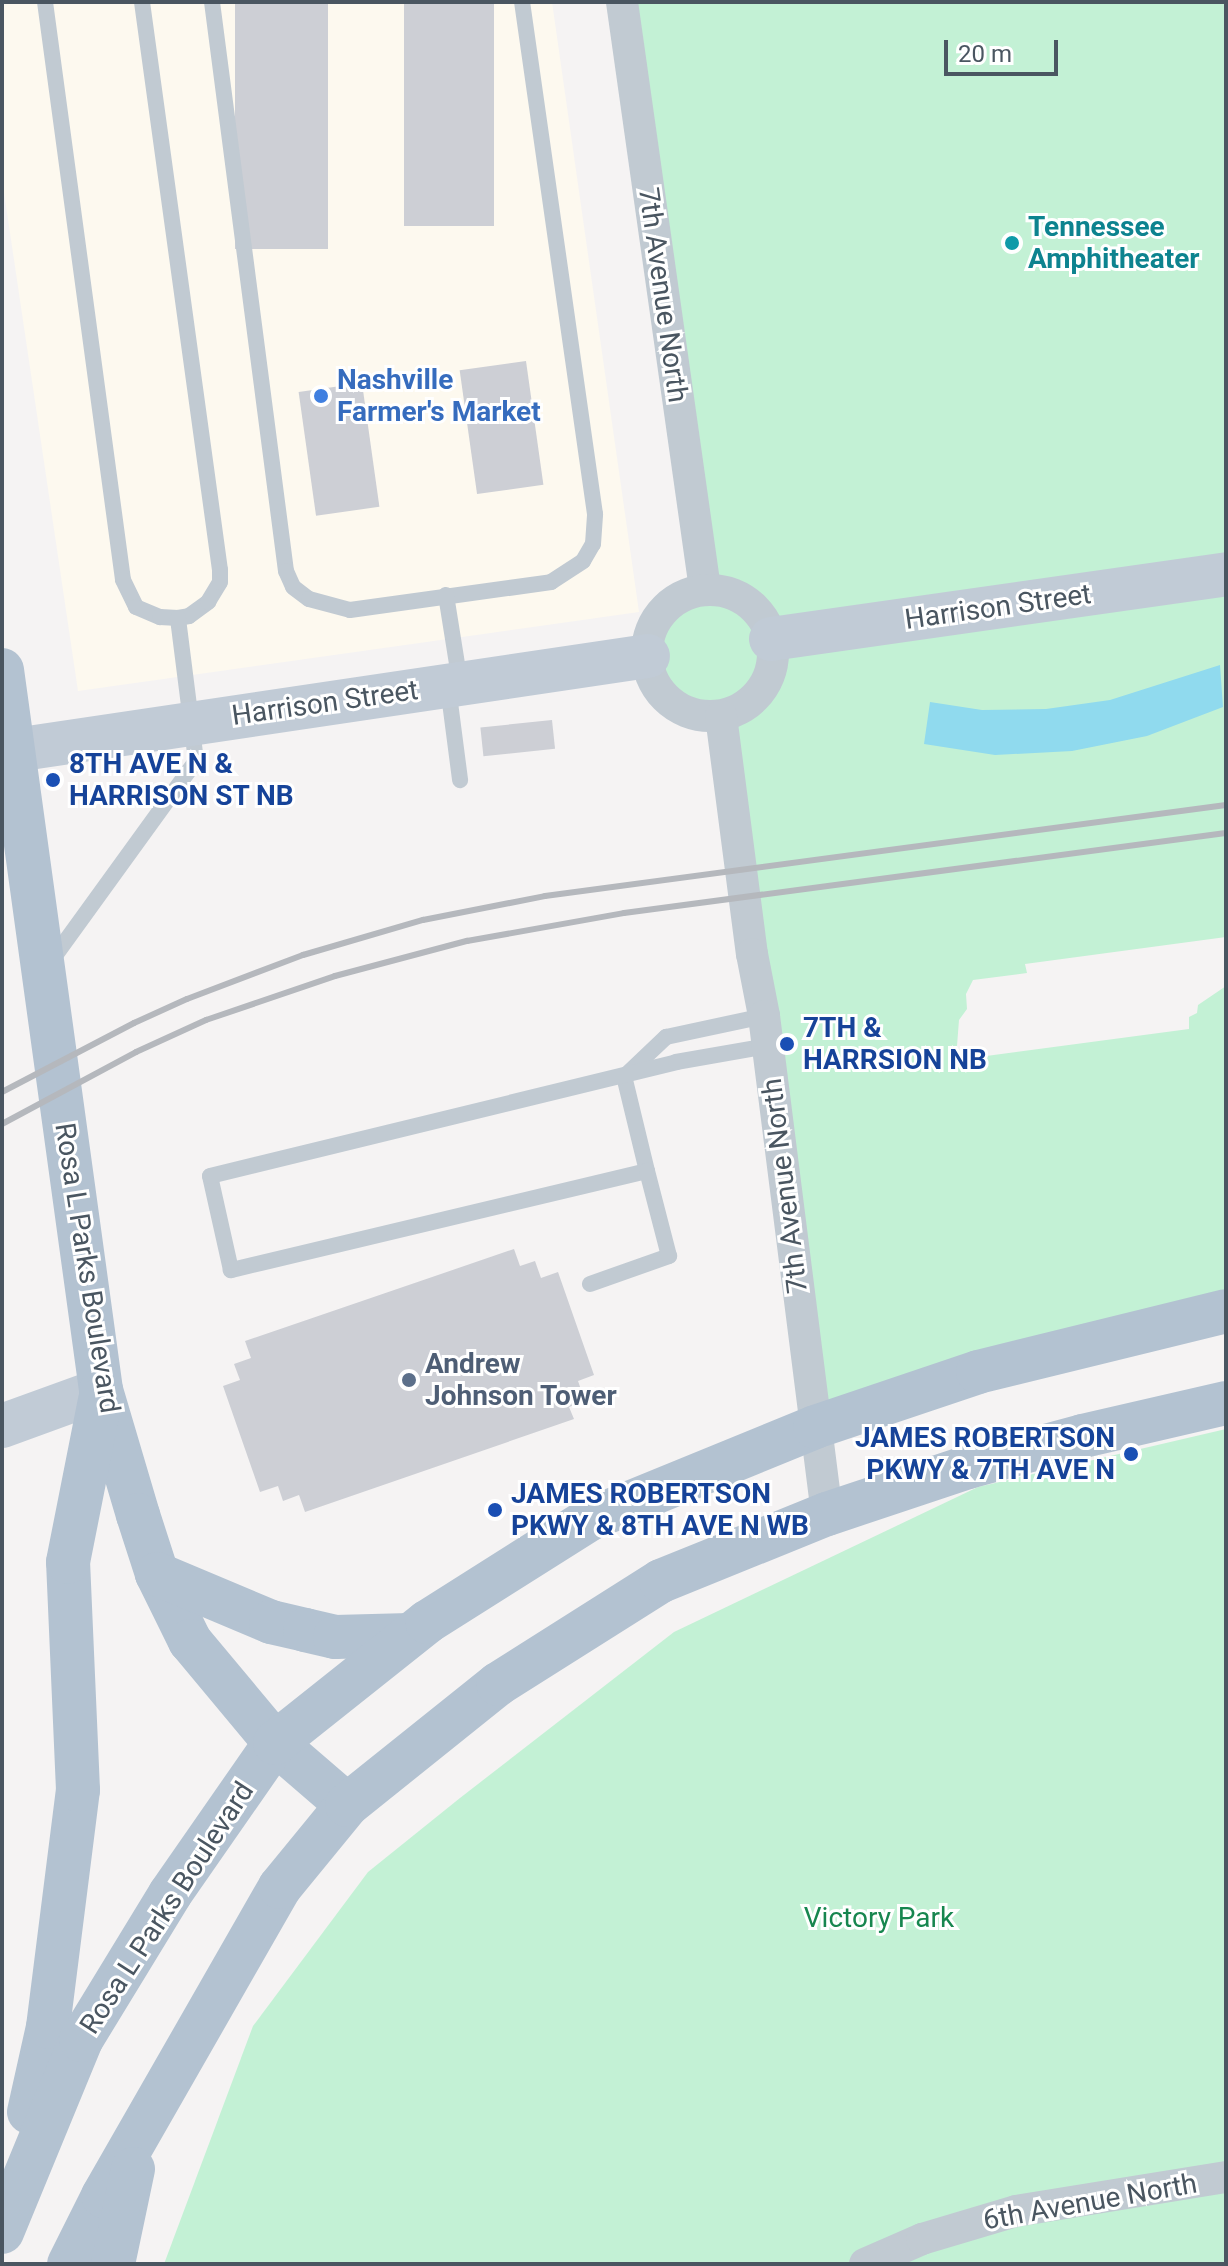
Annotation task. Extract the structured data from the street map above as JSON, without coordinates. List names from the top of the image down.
{
  "streets": {
    "main road": ["Rosa L Parks Boulevard"],
    "street": ["7th Avenue North", "Harrison Street", "6th Avenue North"]
  },
  "crossings": [
    ["7th Avenue North", "Harrison Street"],
    ["Harrison Street", "Rosa L Parks Boulevard"]
  ],
  "parks": ["Victory Park"],
  "places": [
    "Tennessee Amphitheater",
    "Nashville Farmer's Market",
    "8TH AVE N & HARRISON ST NB",
    "7TH & HARRSION NB",
    "Andrew Johnson Tower",
    "JAMES ROBERTSON PKWY & 7TH AVE N",
    "JAMES ROBERTSON PKWY & 8TH AVE N WB"
  ],
  "scale_bar": "20 m"
}
